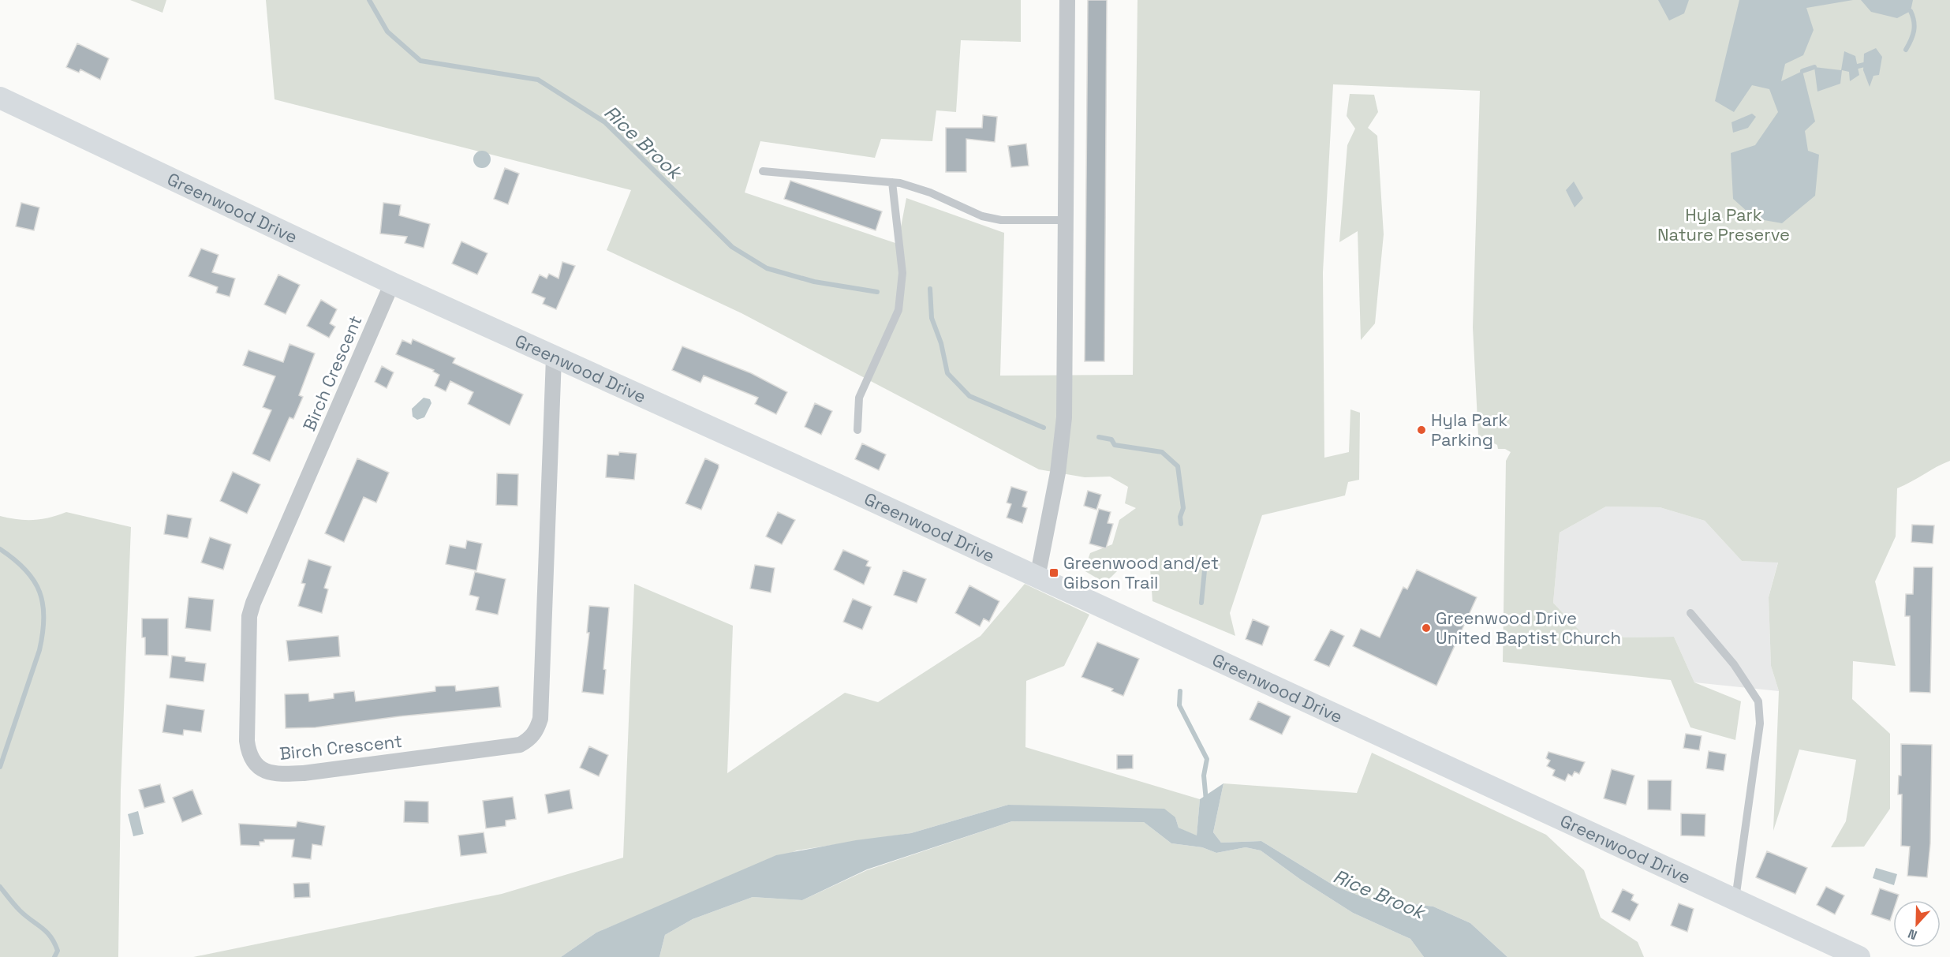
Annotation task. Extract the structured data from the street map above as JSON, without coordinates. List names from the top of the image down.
{
  "streets": {
    "main road": ["Greenwood Drive"],
    "street": ["Birch Crescent"]
  },
  "crossings": [
    ["Greenwood Drive", "Birch Crescent"]
  ],
  "water": ["Rice Brook"],
  "parks": ["Hyla Park Nature Preserve"],
  "places": {
    "other": ["Hyla Park Parking", "Greenwood Drive United Baptist Church"],
    "transit": ["Greenwood and/et Gibson Trail"]
  },
  "north": "bottom"
}
